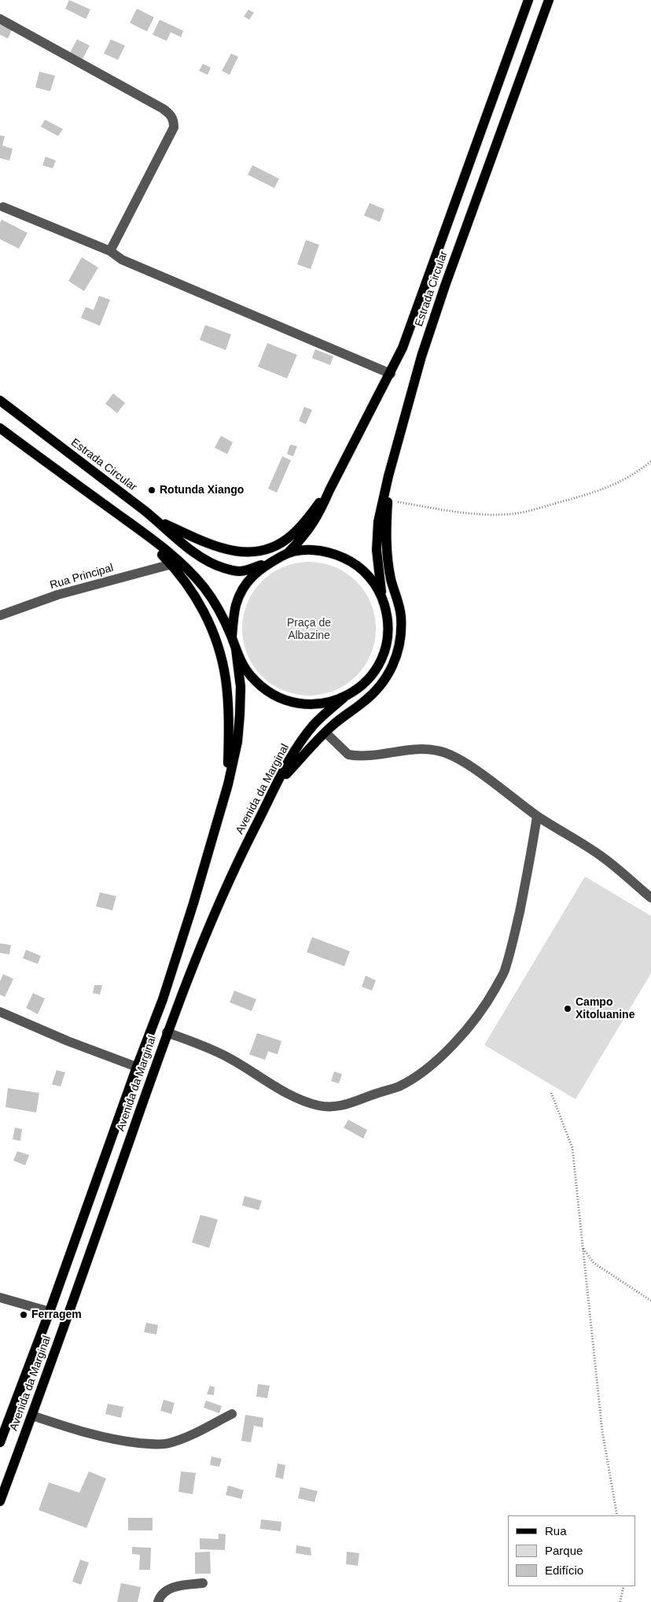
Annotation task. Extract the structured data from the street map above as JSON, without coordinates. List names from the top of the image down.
{
  "streets": {
    "main road": ["Estrada Circular", "Avenida da Marginal"],
    "street": ["Rua Principal"]
  },
  "parks": ["Praça de Albazine"],
  "places": ["Rotunda Xiango", "Campo Xitoluanine", "Ferragem"],
  "legend": ["Rua", "Parque", "Edifício"]
}
